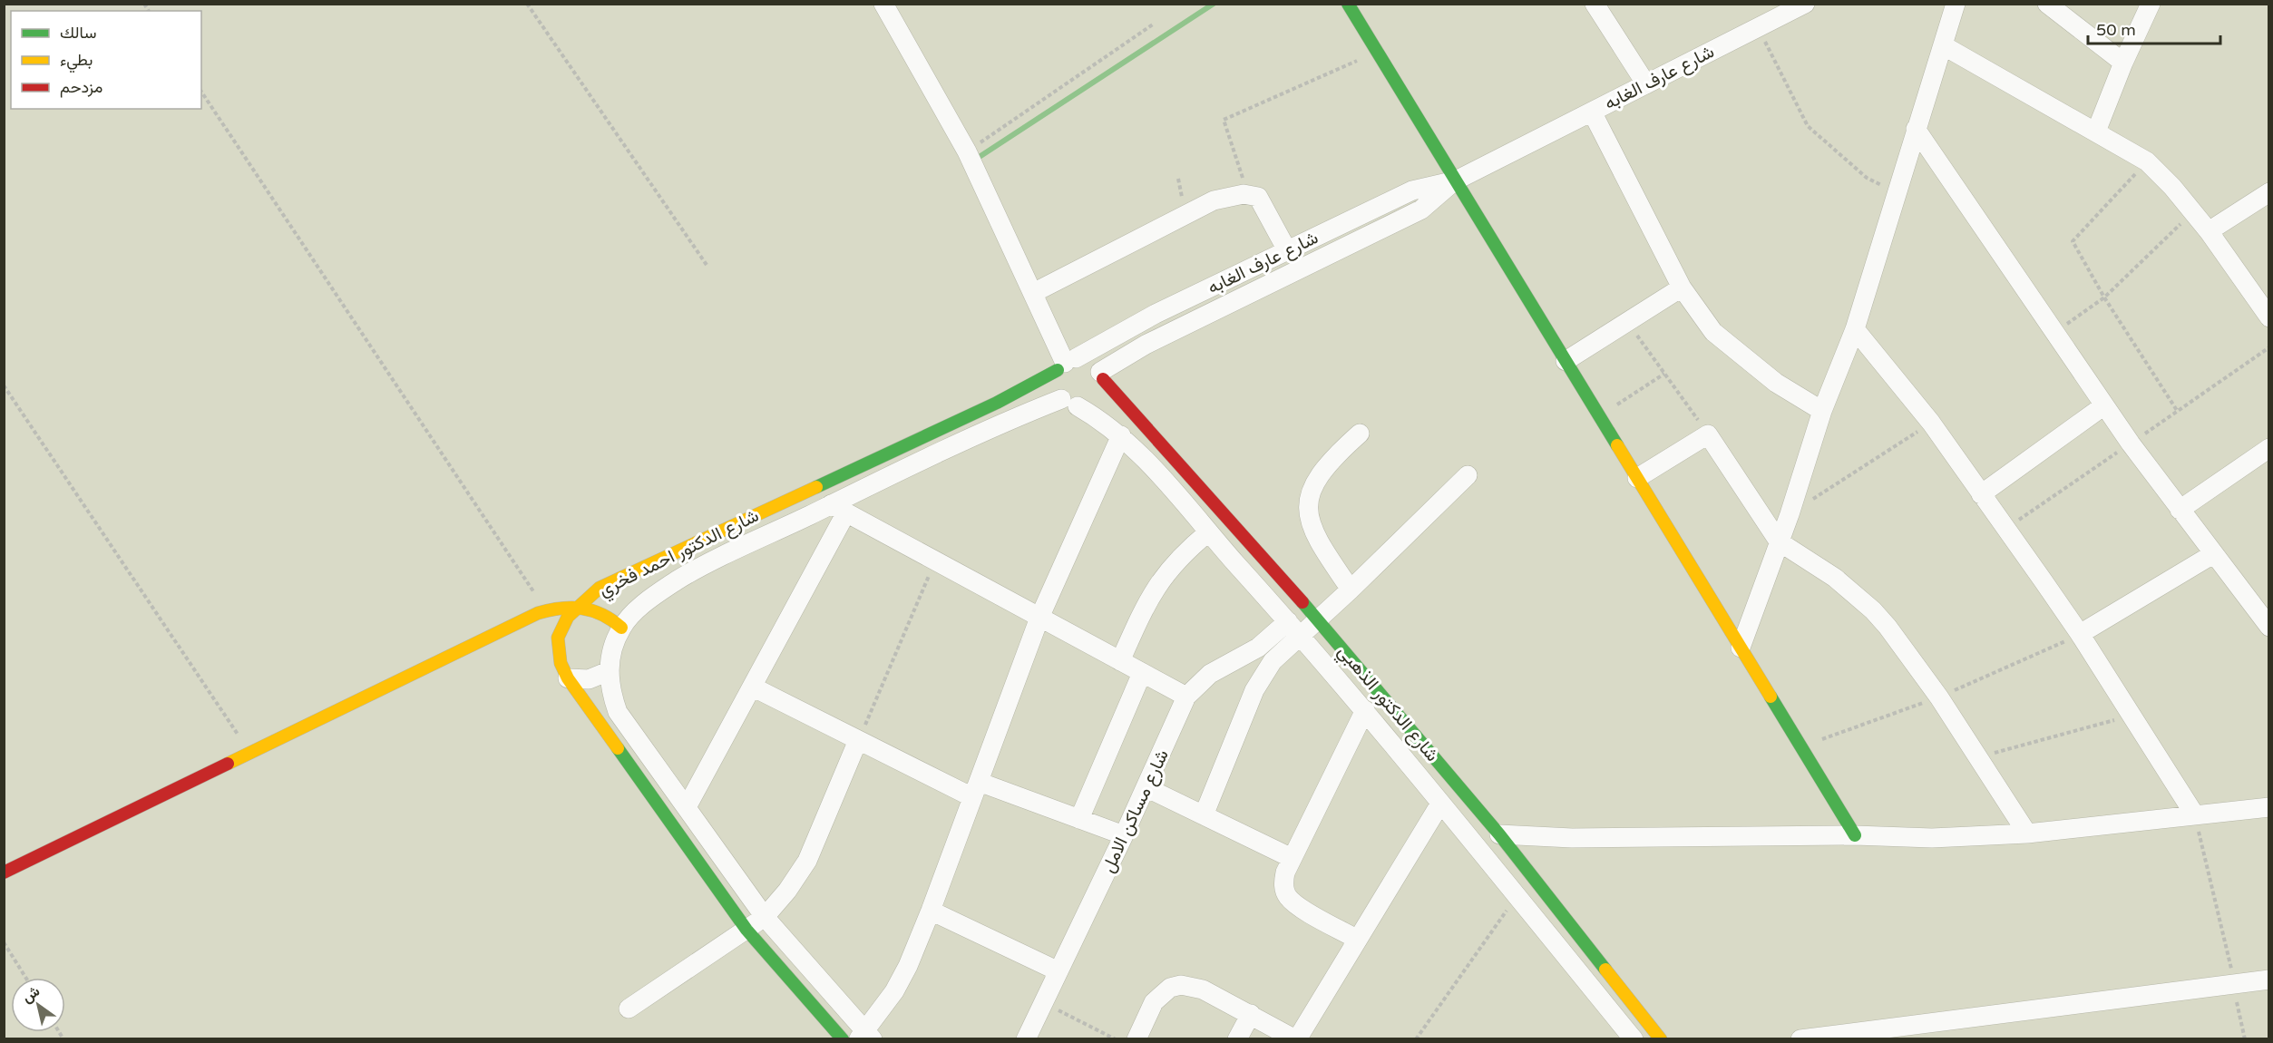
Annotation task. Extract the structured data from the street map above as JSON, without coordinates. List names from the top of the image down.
{
  "streets": {
    "street": [
      "شارع عارف الغابه",
      "شارع الدكتور احمد فخري",
      "شارع الدكتور الذهبي",
      "شارع مساكن الامل"
    ]
  },
  "crossings": [
    ["شارع عارف الغابه", "شارع الدكتور احمد فخري"],
    ["شارع عارف الغابه", "شارع الدكتور الذهبي"],
    ["شارع الدكتور احمد فخري", "شارع الدكتور الذهبي"],
    ["شارع الدكتور الذهبي", "شارع مساكن الامل"]
  ],
  "legend": ["سالك", "بطيء", "مزدحم"],
  "scale_bar": "50 m",
  "north": "top left"
}
